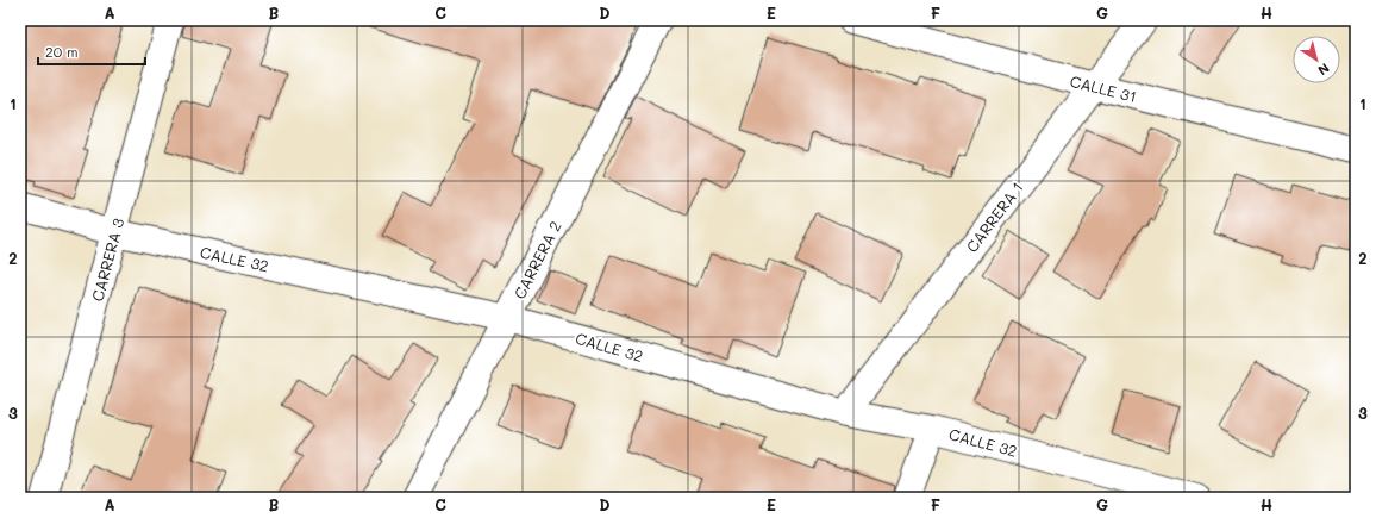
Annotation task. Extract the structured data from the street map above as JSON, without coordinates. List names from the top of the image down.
{
  "streets": {
    "street": [
      "CALLE 31",
      "CARRERA 1",
      "CALLE 32",
      "CARRERA 3",
      "CARRERA 2"
    ]
  },
  "crossings": [
    ["CALLE 31", "CARRERA 1"],
    ["CARRERA 1", "CALLE 32"],
    ["CALLE 32", "CARRERA 3"],
    ["CALLE 32", "CARRERA 2"]
  ],
  "scale_bar": "20 m",
  "north": "bottom right",
  "grid": {
    "columns": [
      "A",
      "B",
      "C",
      "D",
      "E",
      "F",
      "G",
      "H"
    ],
    "rows": ["1", "2", "3"]
  }
}
